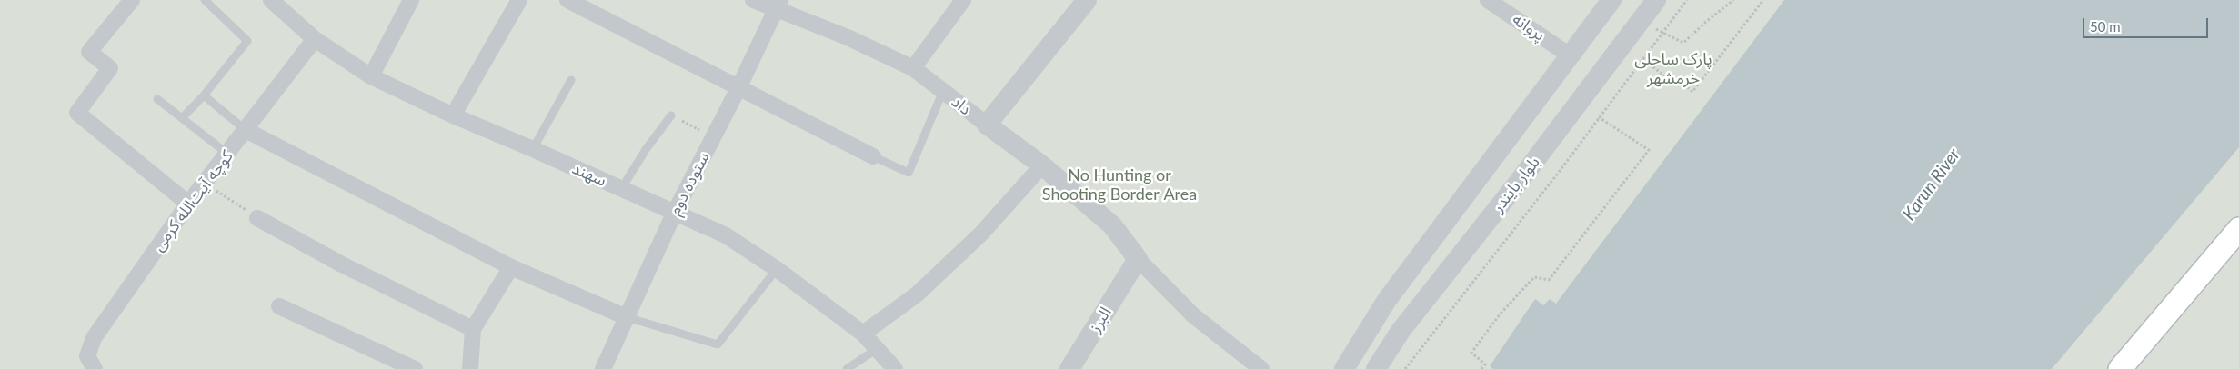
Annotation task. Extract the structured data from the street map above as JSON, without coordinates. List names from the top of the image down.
{
  "streets": {
    "street": [
      "پروانه",
      "داد",
      "سهند",
      "ستوده دوم",
      "بلوار بایندر",
      "کوچه آیت‌الله کرمی",
      "البرز"
    ]
  },
  "crossings": [
    ["پروانه", "بلوار بایندر"],
    ["داد", "ستوده دوم"],
    ["داد", "البرز"],
    ["سهند", "ستوده دوم"],
    ["سهند", "کوچه آیت‌الله کرمی"]
  ],
  "water": ["Karun River"],
  "parks": ["پارک ساحلی خرمشهر", "No Hunting or Shooting Border Area"],
  "scale_bar": "50 m"
}
